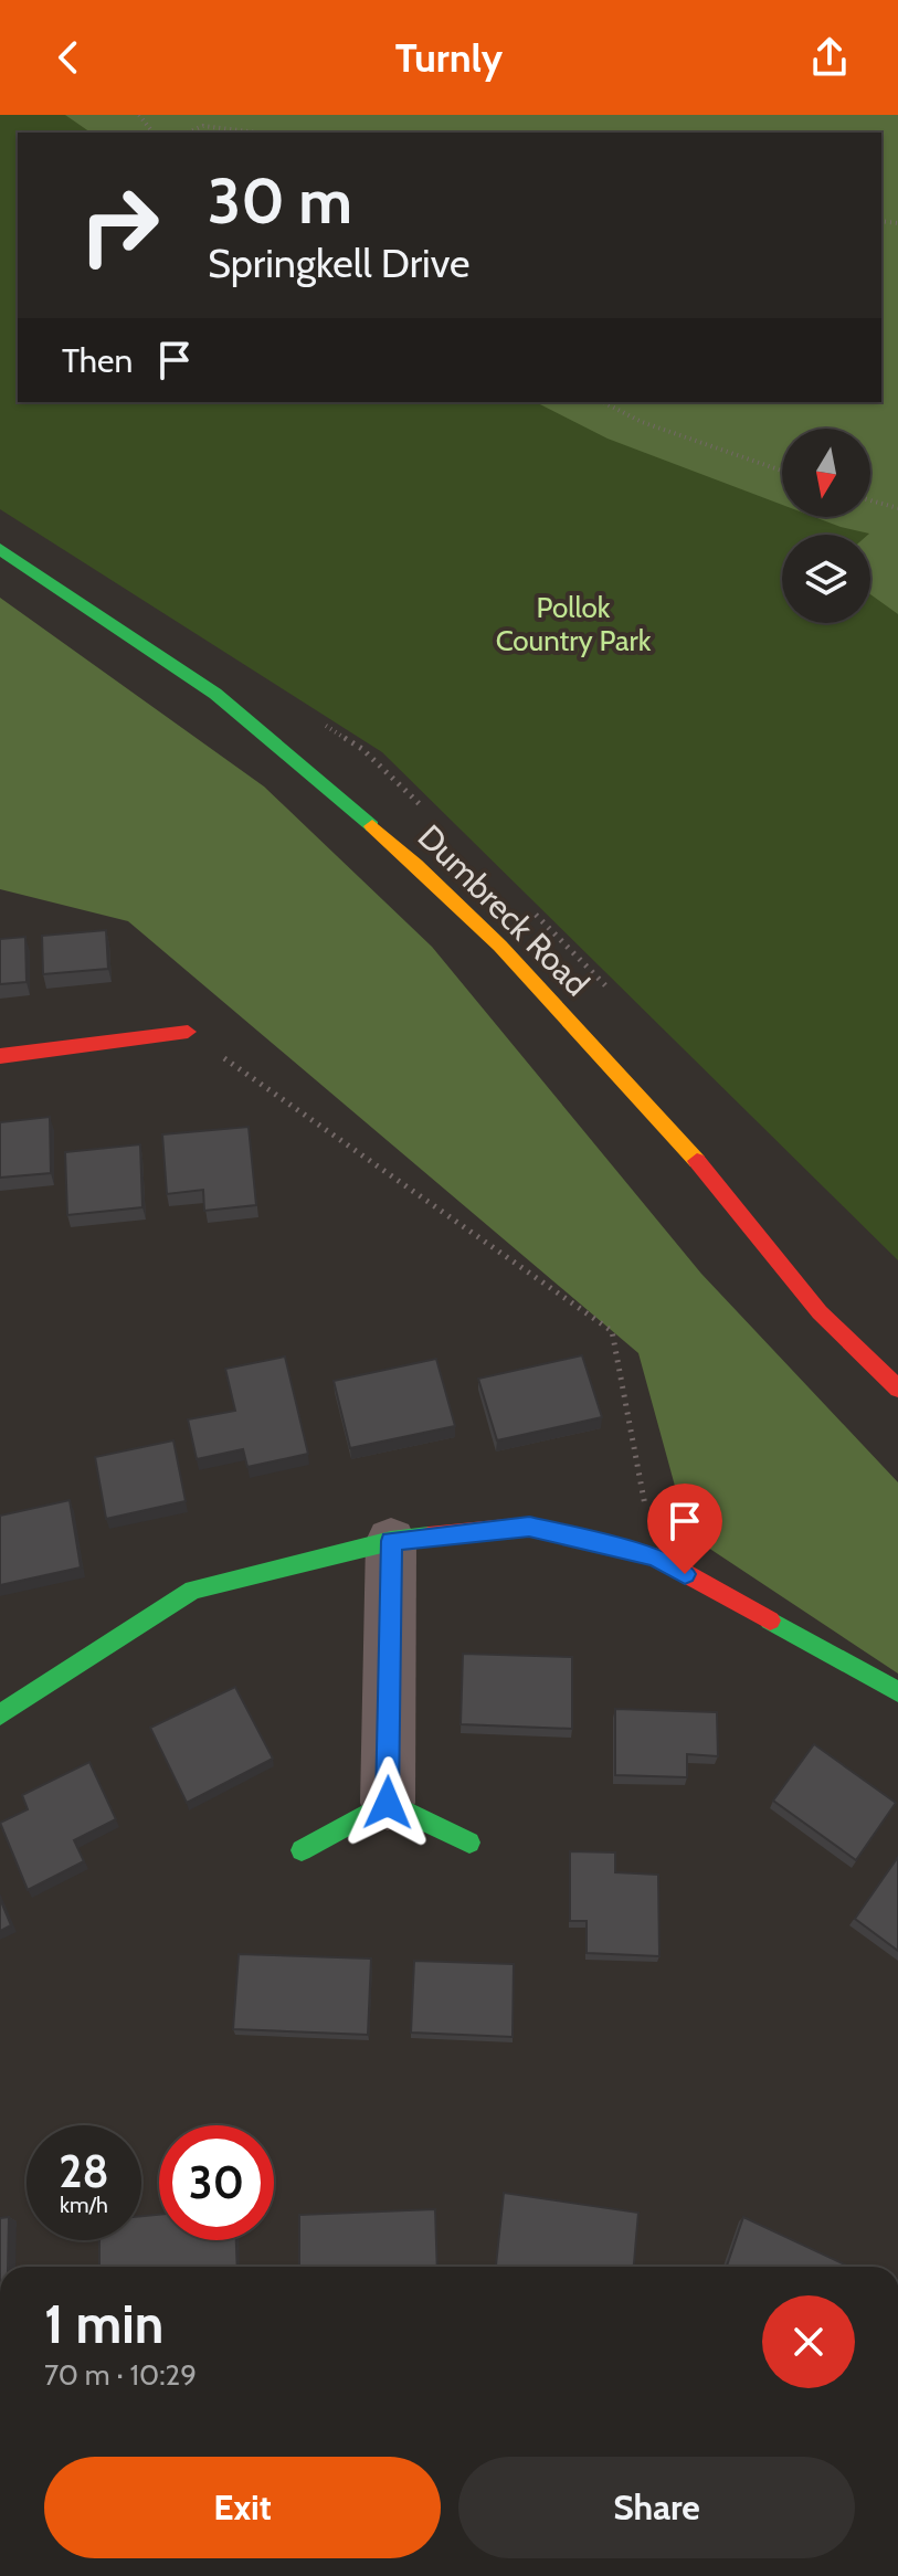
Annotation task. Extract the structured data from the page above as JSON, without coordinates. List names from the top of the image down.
{
  "streets": {
    "main road": ["Dumbreck Road"]
  },
  "parks": ["Pollok Country Park"],
  "north": "bottom",
  "page": {
    "header": "Turnly",
    "turn": ["30 m", "Springkell Drive"],
    "then": "Then",
    "speed": "28 km/h",
    "limit": "30",
    "heading": ["1 min", "70 m · 10:29"],
    "buttons": ["Exit", "Share"]
  }
}
